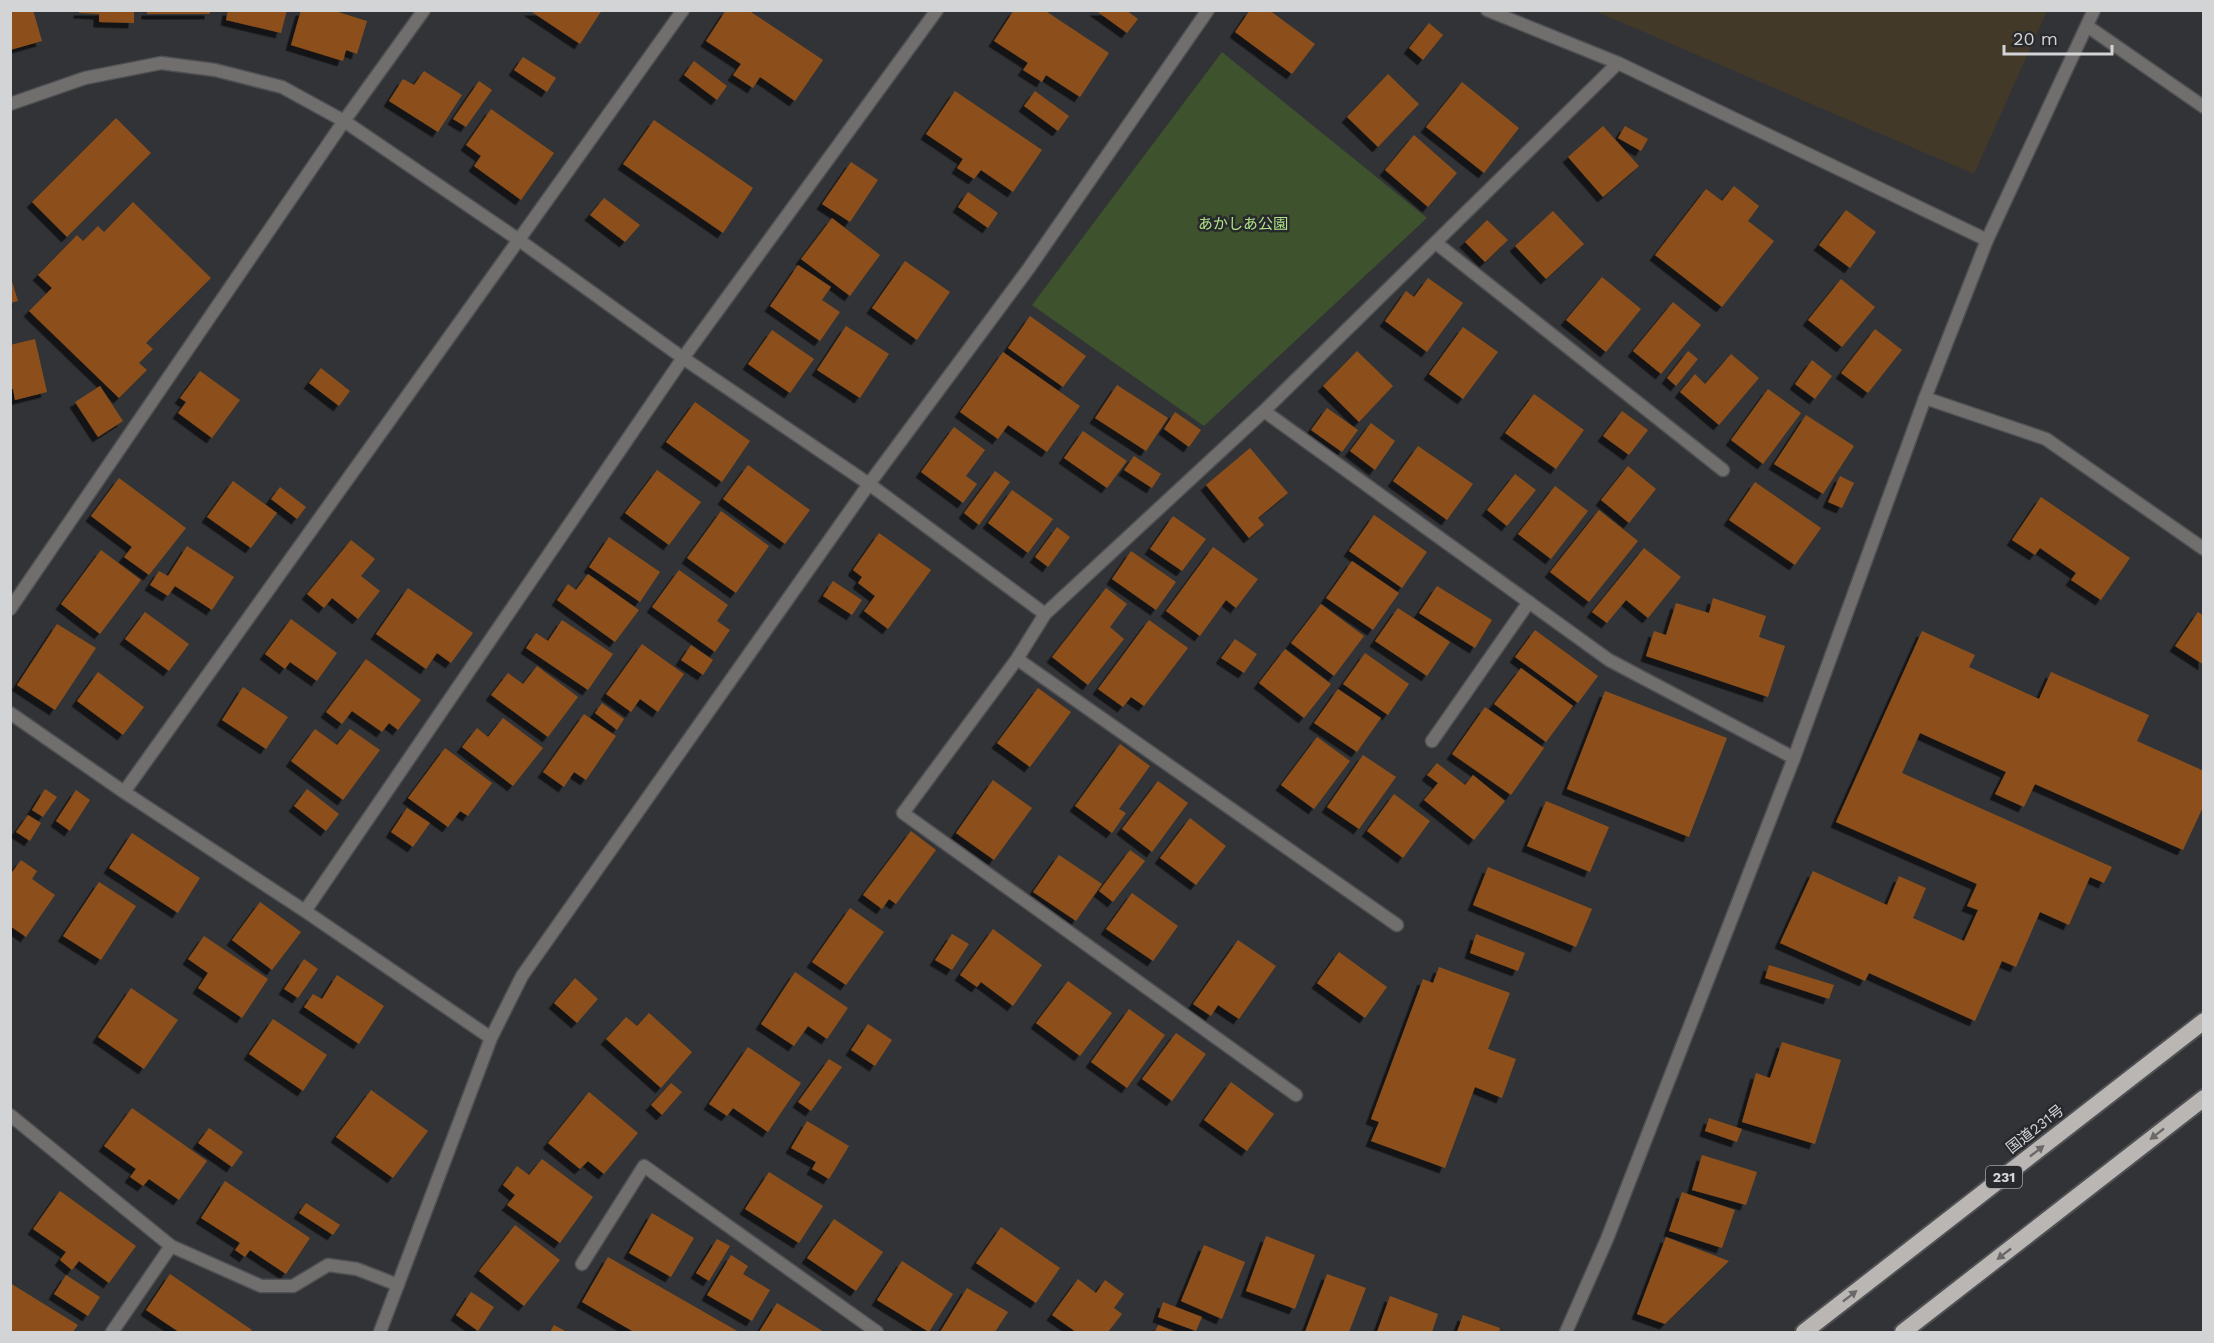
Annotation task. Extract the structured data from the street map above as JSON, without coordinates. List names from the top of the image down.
{
  "streets": {
    "highway": ["国道231号", "231"]
  },
  "parks": ["あかしあ公園"],
  "scale_bar": "20 m"
}
